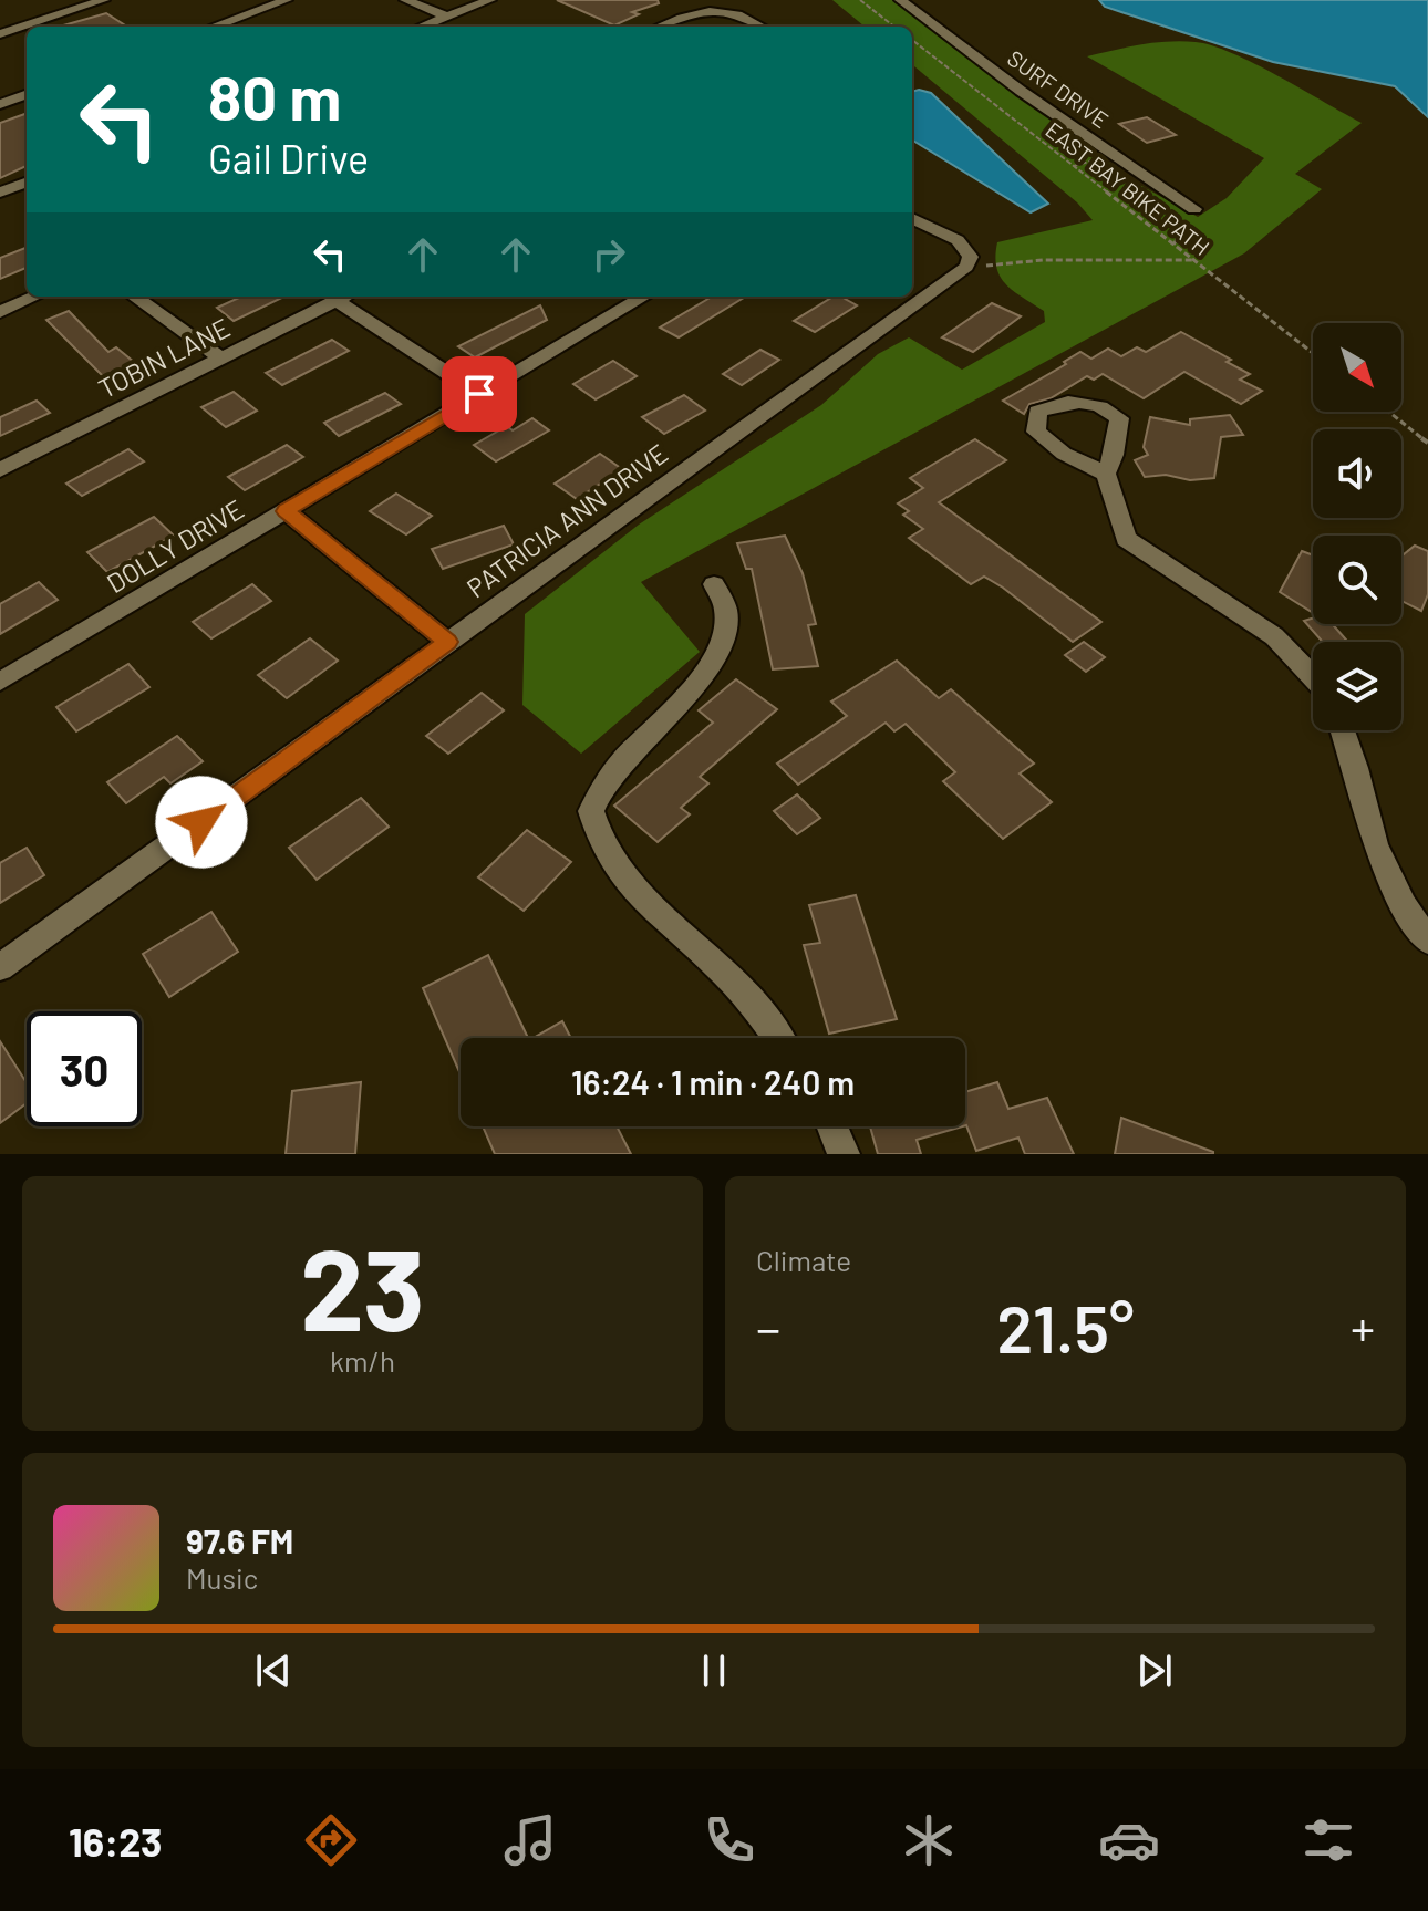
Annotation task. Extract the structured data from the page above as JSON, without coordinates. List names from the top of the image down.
{
  "streets": {
    "street": [
      "SURF DRIVE",
      "TOBIN LANE",
      "PATRICIA ANN DRIVE",
      "DOLLY DRIVE"
    ],
    "path": ["EAST BAY BIKE PATH"]
  },
  "north": "bottom right",
  "page": {
    "turn": ["80 m", "Gail Drive"],
    "limit": "30",
    "trip": "16:24 · 1 min · 240 m",
    "tile": [
      ["23", "km/h"],
      "Climate"
    ],
    "heat": ["−", "21.5°", "+"],
    "song": ["97.6 FM", "Music"],
    "tabs": "16:23"
  }
}
